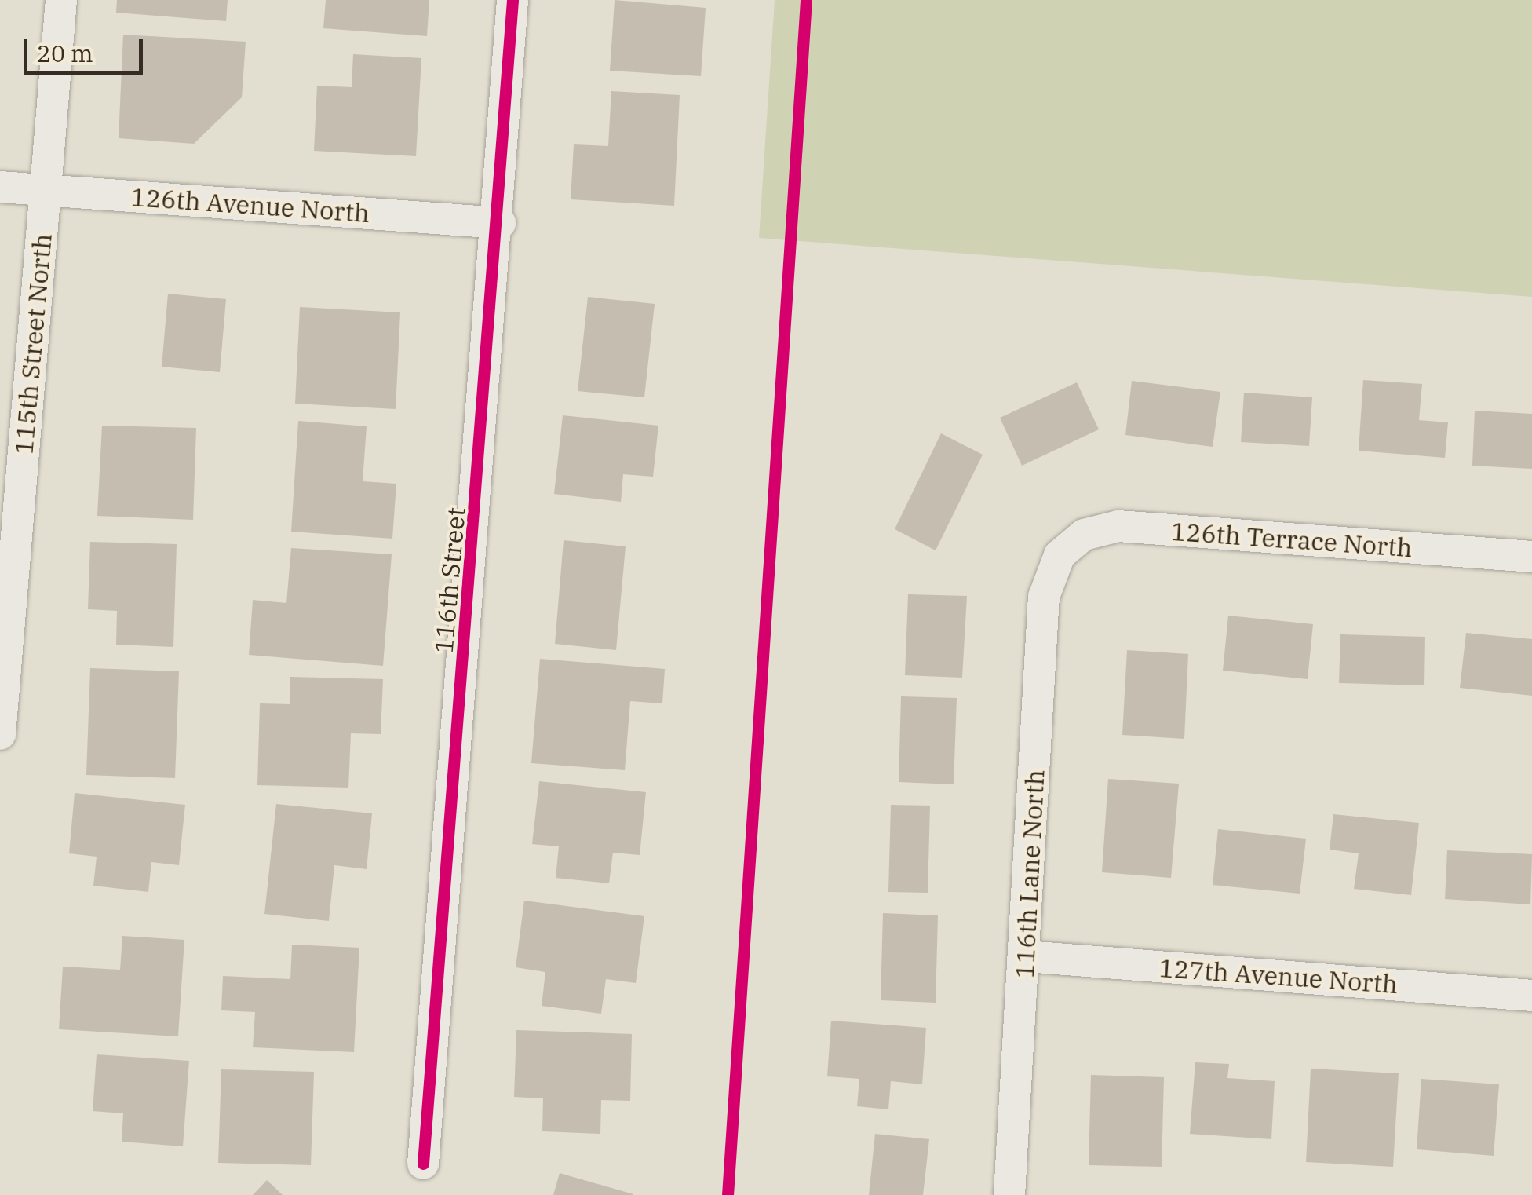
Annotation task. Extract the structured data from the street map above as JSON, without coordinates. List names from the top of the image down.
{
  "streets": {
    "street": [
      "126th Avenue North",
      "115th Street North",
      "126th Terrace North",
      "116th Street",
      "116th Lane North",
      "127th Avenue North"
    ]
  },
  "crossings": [
    ["126th Avenue North", "115th Street North"],
    ["126th Avenue North", "116th Street"],
    ["126th Terrace North", "116th Lane North"],
    ["116th Lane North", "127th Avenue North"]
  ],
  "scale_bar": "20 m"
}
